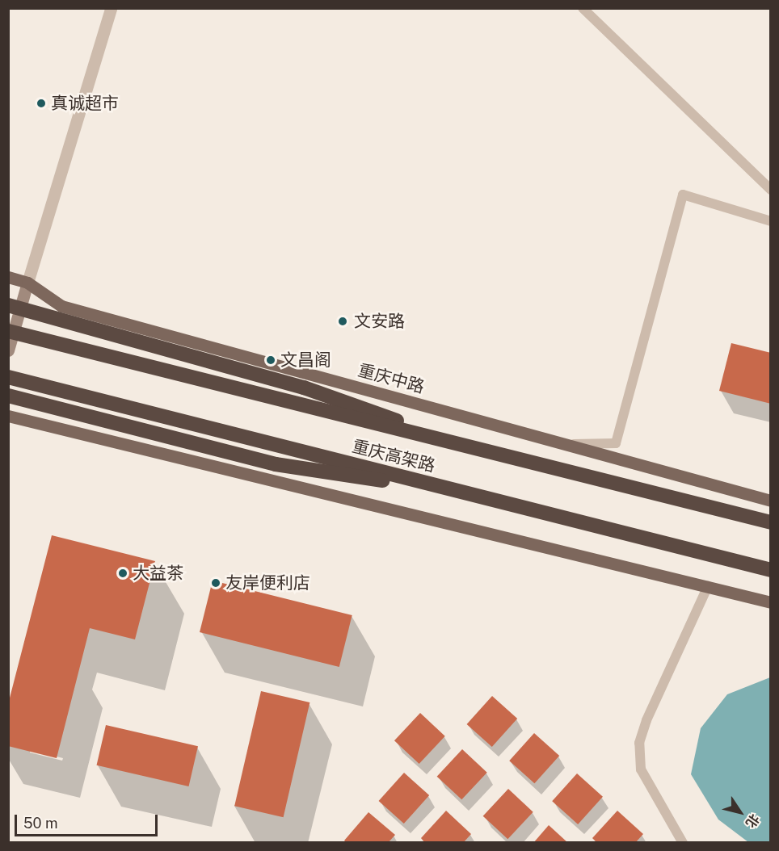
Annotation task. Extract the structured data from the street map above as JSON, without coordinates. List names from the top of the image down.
{
  "streets": {
    "highway": ["重庆高架路"],
    "main road": ["重庆中路"]
  },
  "places": [
    "真诚超市",
    "文安路",
    "文昌阁",
    "大益茶",
    "友岸便利店"
  ],
  "scale_bar": "50 m",
  "north": "bottom right"
}
